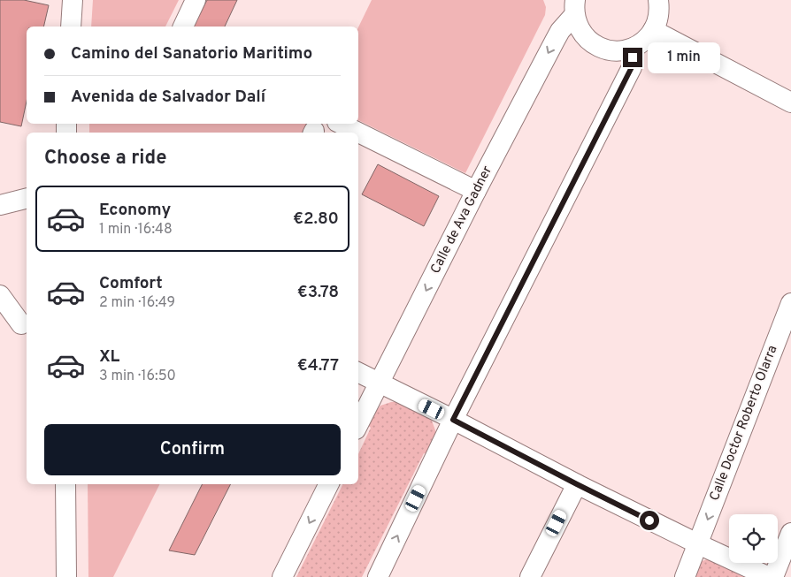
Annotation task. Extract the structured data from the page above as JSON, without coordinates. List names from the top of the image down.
{
  "streets": {
    "street": ["Calle de Ava Gadner", "Calle Doctor Roberto Olarra"]
  },
  "one_way": ["Calle Doctor Roberto Olarra"],
  "page": {
    "banner": ["Camino del Sanatorio Maritimo", "Avenida de Salvador Dalí"],
    "bubble": "1 min",
    "heading": "Choose a ride",
    "list": [
      {
        "name": "Economy",
        "note": "1 min · 16:48",
        "value": "€2.80"
      },
      {
        "name": "Comfort",
        "note": "2 min · 16:49",
        "value": "€3.78"
      },
      {
        "name": "XL",
        "note": "3 min · 16:50",
        "value": "€4.77"
      }
    ],
    "buttons": "Confirm"
  }
}
